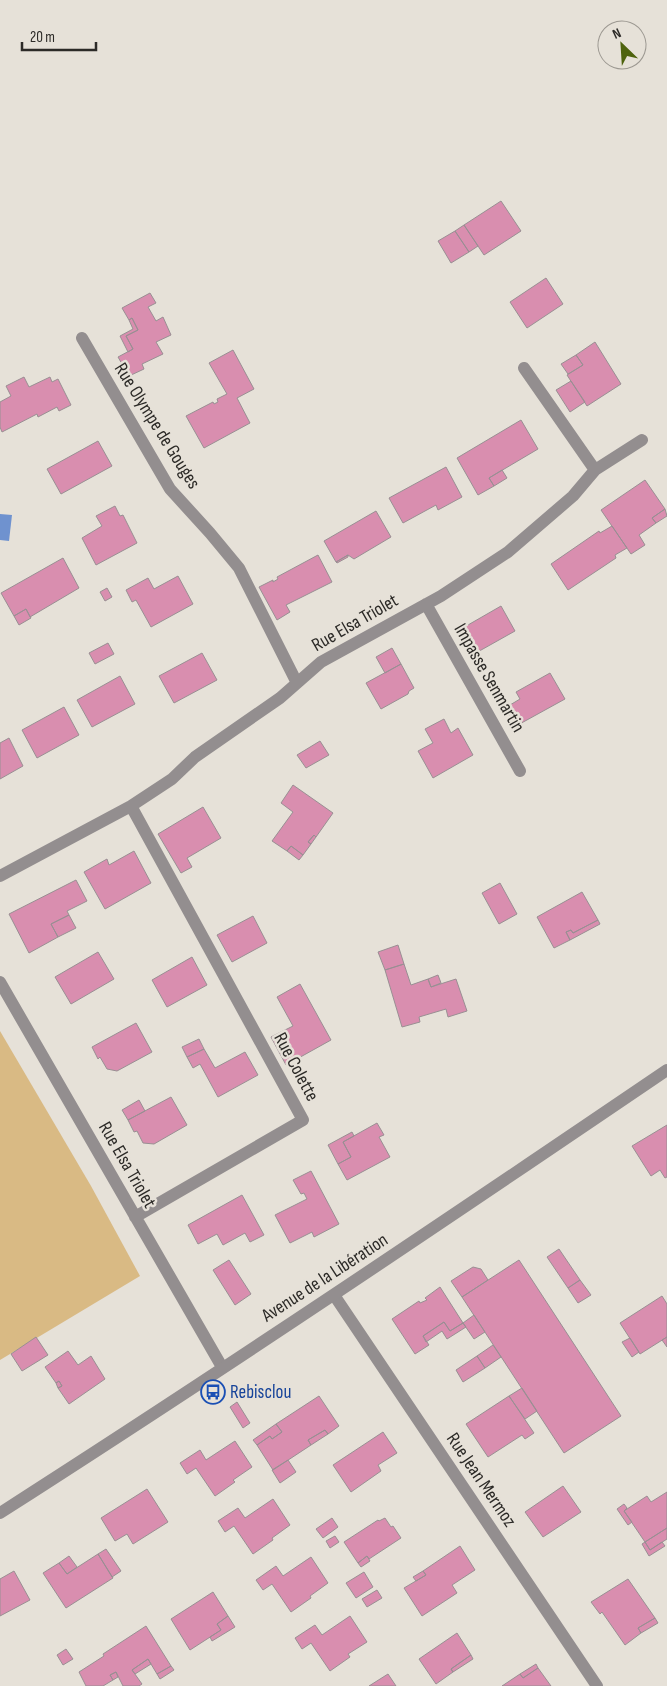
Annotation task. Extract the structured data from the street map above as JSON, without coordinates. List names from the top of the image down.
{
  "streets": {
    "street": [
      "Rue Olympe de Gouges",
      "Rue Elsa Triolet",
      "Impasse Senmartin",
      "Rue Colette",
      "Avenue de la Libération",
      "Rue Jean Mermoz"
    ]
  },
  "crossings": [
    ["Rue Olympe de Gouges", "Rue Elsa Triolet"],
    ["Rue Elsa Triolet", "Impasse Senmartin"],
    ["Rue Elsa Triolet", "Rue Colette"],
    ["Rue Elsa Triolet", "Avenue de la Libération"],
    ["Avenue de la Libération", "Rue Jean Mermoz"]
  ],
  "places": {
    "bus stop": ["Rebisclou"]
  },
  "scale_bar": "20 m",
  "north": "top left"
}
